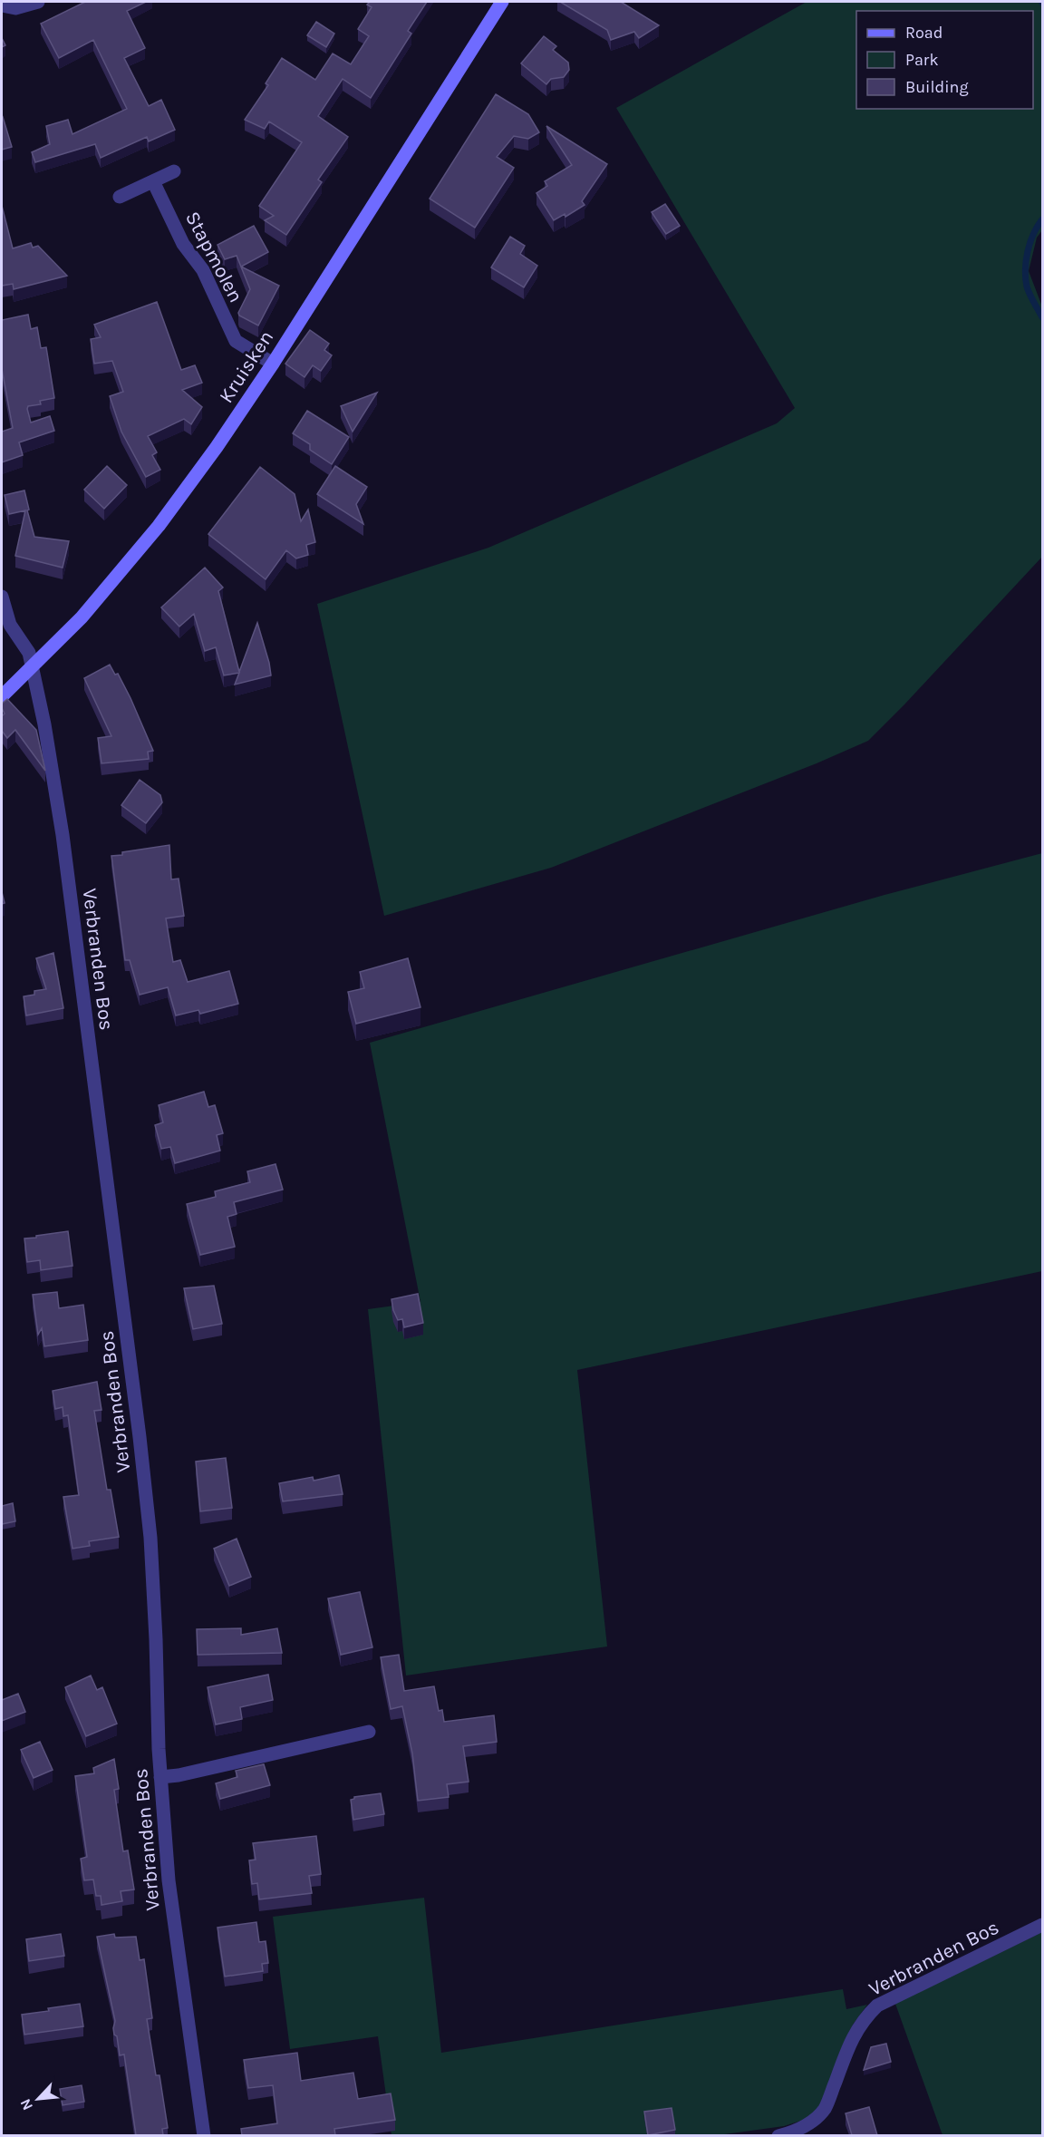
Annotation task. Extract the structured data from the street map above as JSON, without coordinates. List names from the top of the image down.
{
  "streets": {
    "street": ["Stapmolen", "Kruisken", "Verbranden Bos"]
  },
  "crossings": [
    ["Stapmolen", "Kruisken"],
    ["Kruisken", "Verbranden Bos"]
  ],
  "legend": ["Road", "Park", "Building"],
  "north": "bottom left"
}
